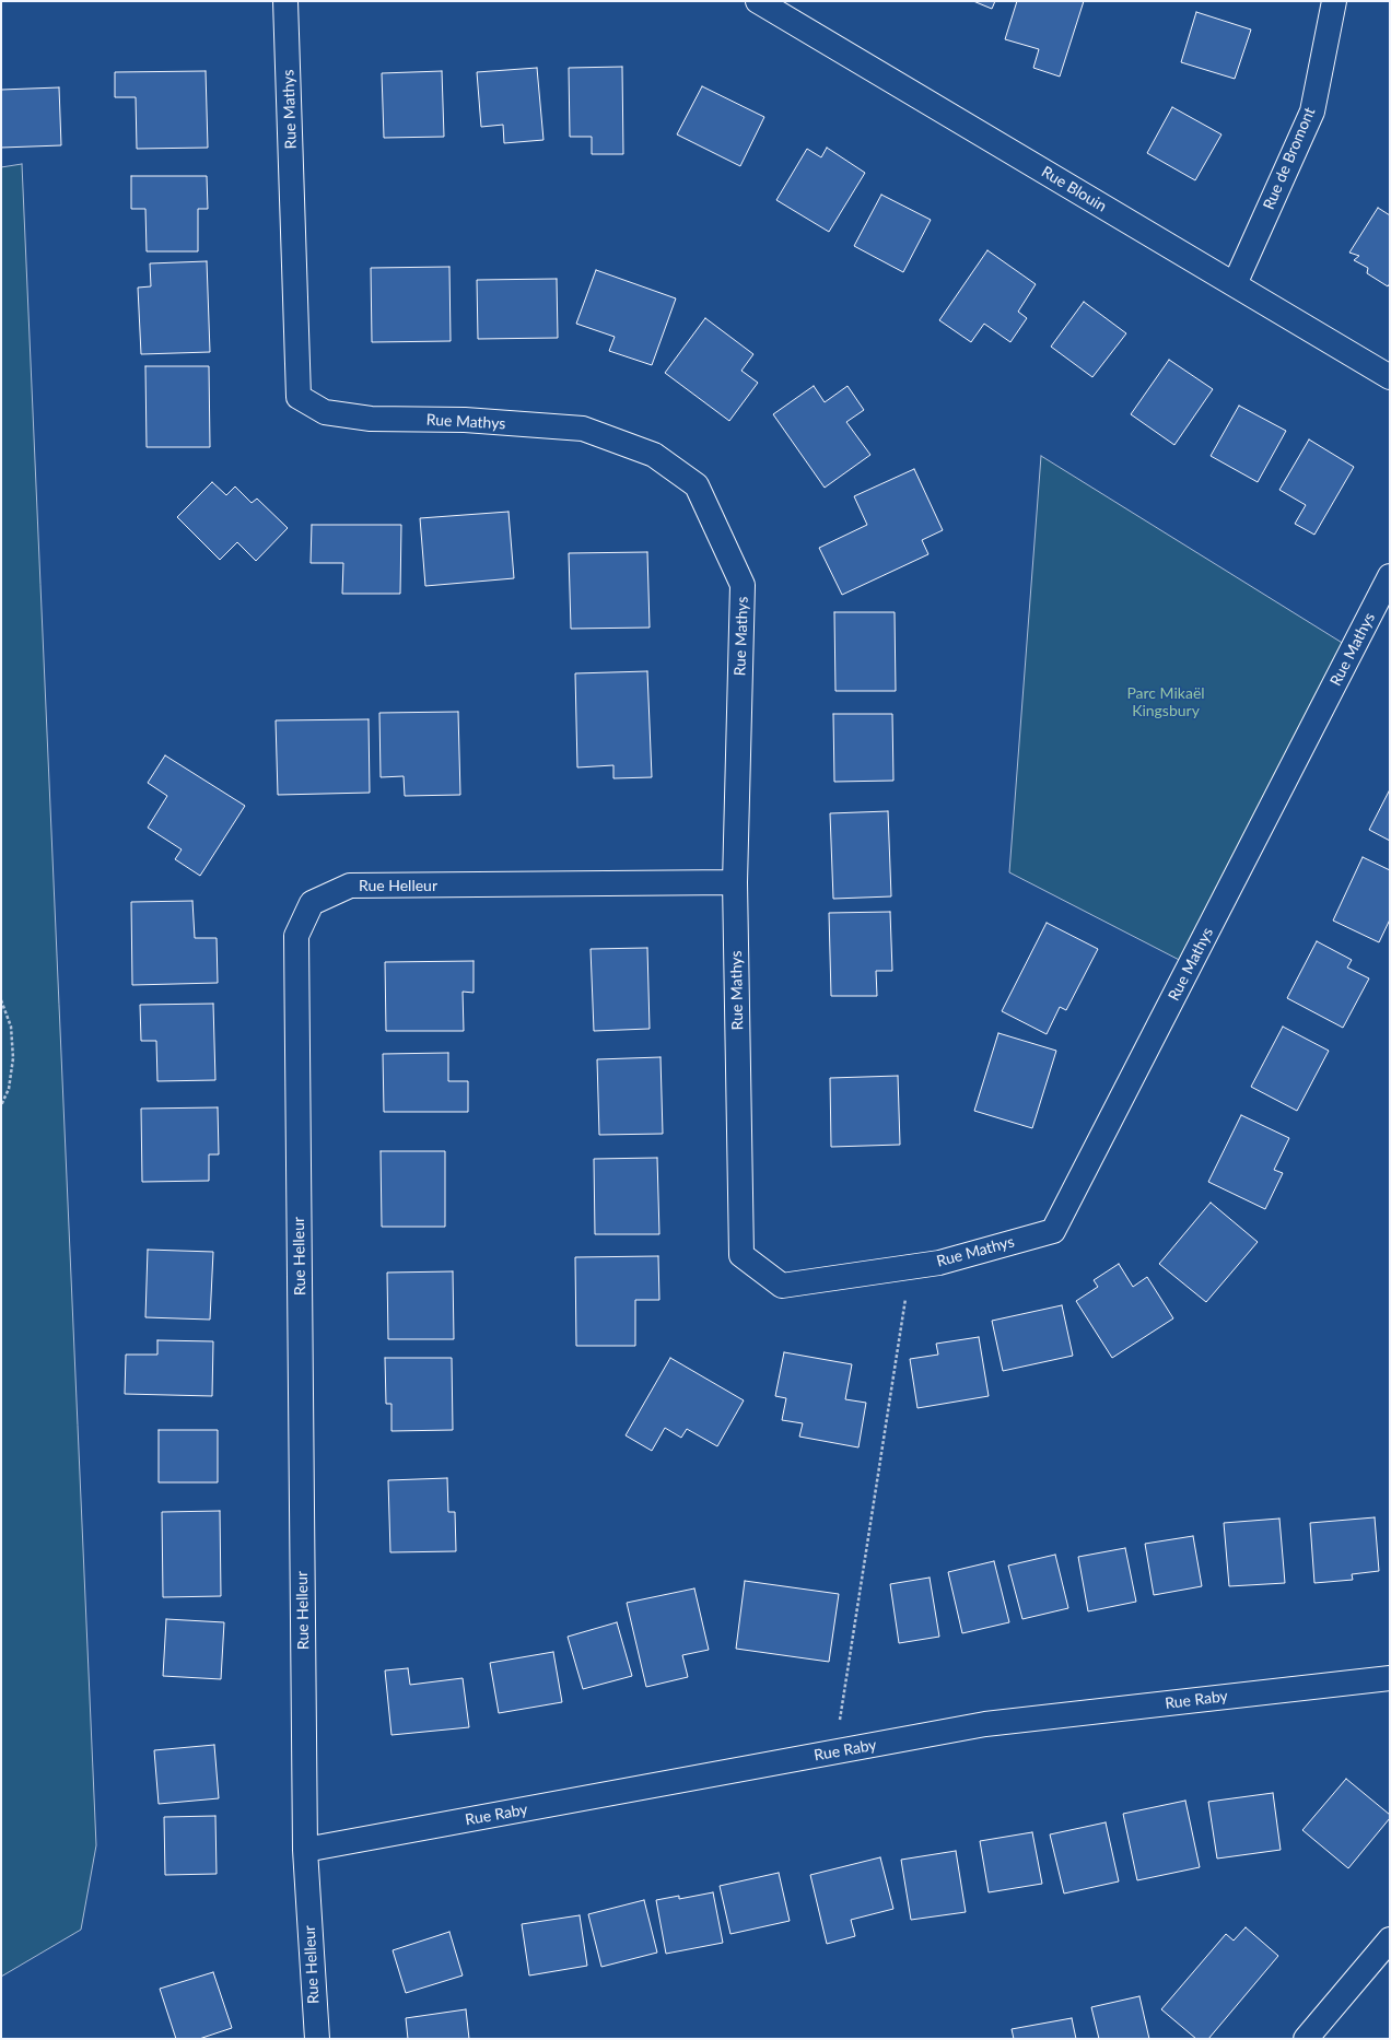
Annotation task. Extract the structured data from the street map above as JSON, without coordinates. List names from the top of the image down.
{
  "streets": {
    "street": [
      "Rue Mathys",
      "Rue de Bromont",
      "Rue Blouin",
      "Rue Helleur",
      "Rue Raby"
    ]
  },
  "crossings": [
    ["Rue Mathys", "Rue Helleur"],
    ["Rue de Bromont", "Rue Blouin"],
    ["Rue Helleur", "Rue Raby"]
  ],
  "parks": ["Parc Mikaël Kingsbury"]
}
